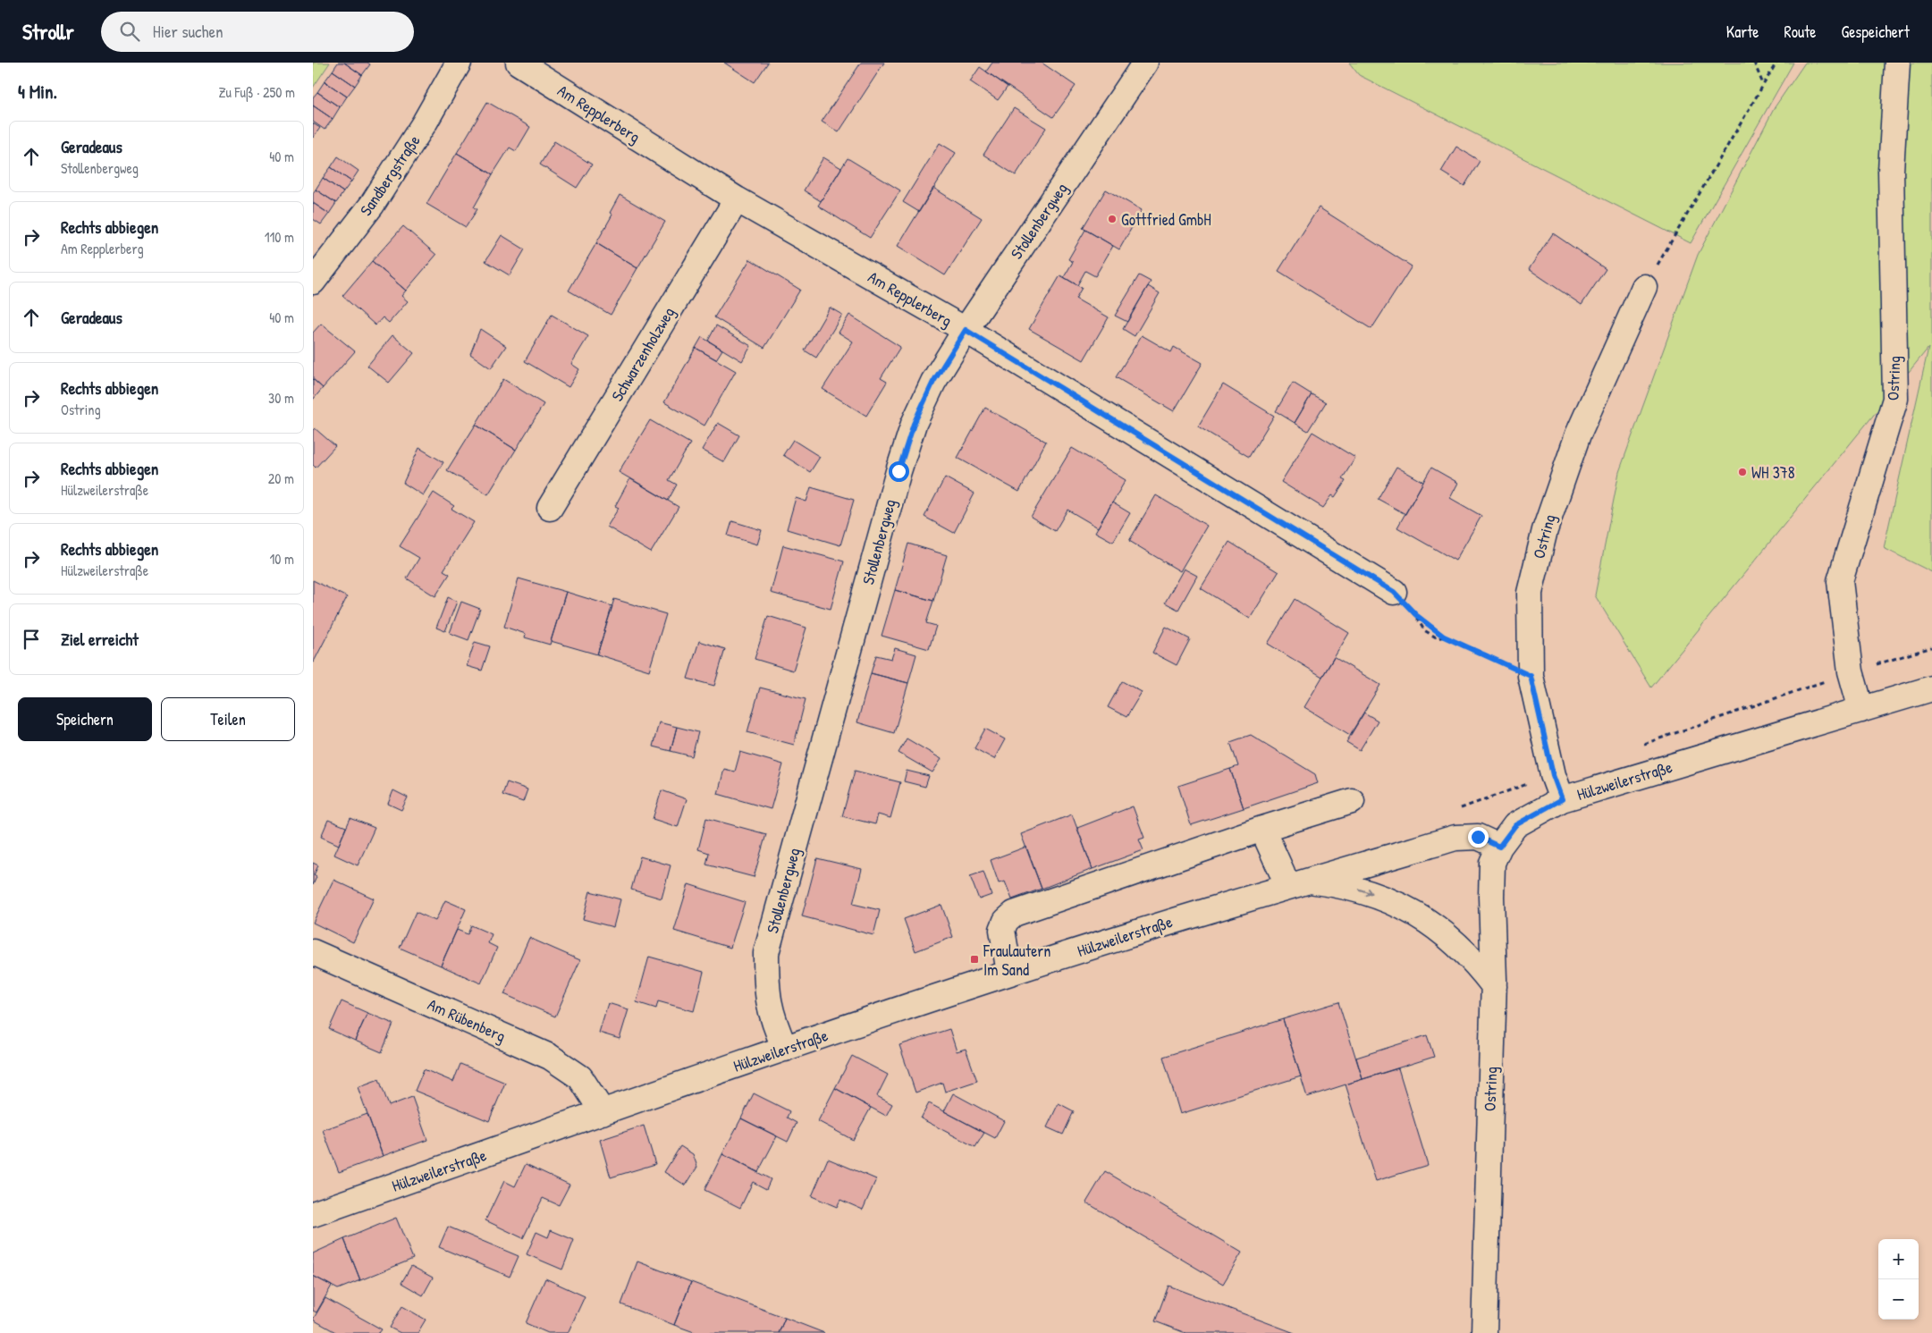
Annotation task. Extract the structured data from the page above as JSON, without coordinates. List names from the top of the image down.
{
  "streets": {
    "street": [
      "Am Repplerberg",
      "Sandbergstraße",
      "Stollenbergweg",
      "Schwarzenholzweg",
      "Ostring",
      "Hülzweilerstraße",
      "Am Rübenberg"
    ]
  },
  "crossings": [
    ["Am Repplerberg", "Stollenbergweg"],
    ["Am Repplerberg", "Schwarzenholzweg"],
    ["Stollenbergweg", "Hülzweilerstraße"],
    ["Ostring", "Hülzweilerstraße"],
    ["Hülzweilerstraße", "Am Rübenberg"]
  ],
  "places": {
    "other": ["Gottfried GmbH", "WH 378"],
    "transit": ["Fraulautern Im Sand"]
  },
  "page": {
    "header": "Strollr",
    "search": "Hier suchen",
    "nav": ["Karte", "Route", "Gespeichert"],
    "heading": ["4 Min.", "Zu Fuß · 250 m"],
    "list": [
      ["Geradeaus", "Stollenbergweg", "40 m"],
      ["Rechts abbiegen", "Am Repplerberg", "110 m"],
      ["Geradeaus", "40 m"],
      ["Rechts abbiegen", "Ostring", "30 m"],
      ["Rechts abbiegen", "Hülzweilerstraße", "20 m"],
      ["Rechts abbiegen", "Hülzweilerstraße", "10 m"],
      "Ziel erreicht"
    ],
    "buttons": ["Speichern", "Teilen"],
    "map_buttons": ["+", "−"]
  }
}
